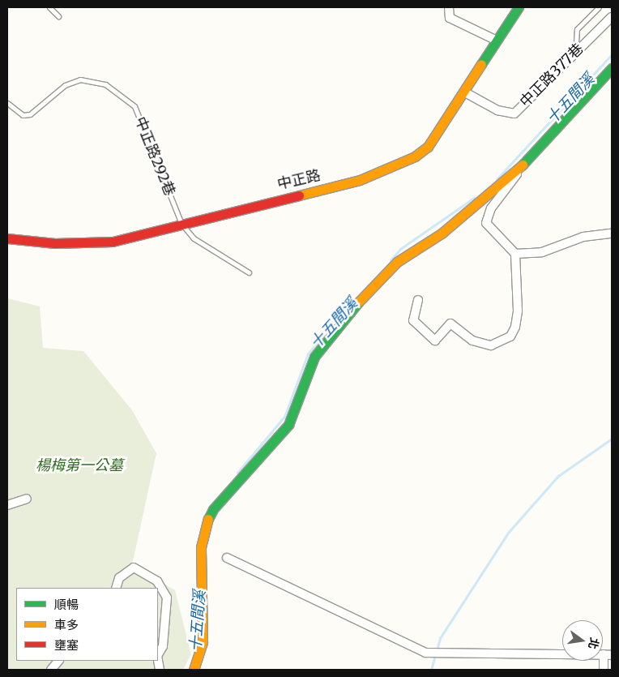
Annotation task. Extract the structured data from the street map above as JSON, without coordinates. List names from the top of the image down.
{
  "streets": {
    "street": ["中正路377巷", "中正路"],
    "lane": ["中正路292巷"]
  },
  "crossings": [
    ["中正路377巷", "中正路"],
    ["中正路292巷", "中正路"]
  ],
  "water": ["十五間溪"],
  "parks": ["楊梅第一公墓"],
  "legend": ["順暢", "車多", "壅塞"],
  "north": "right"
}
